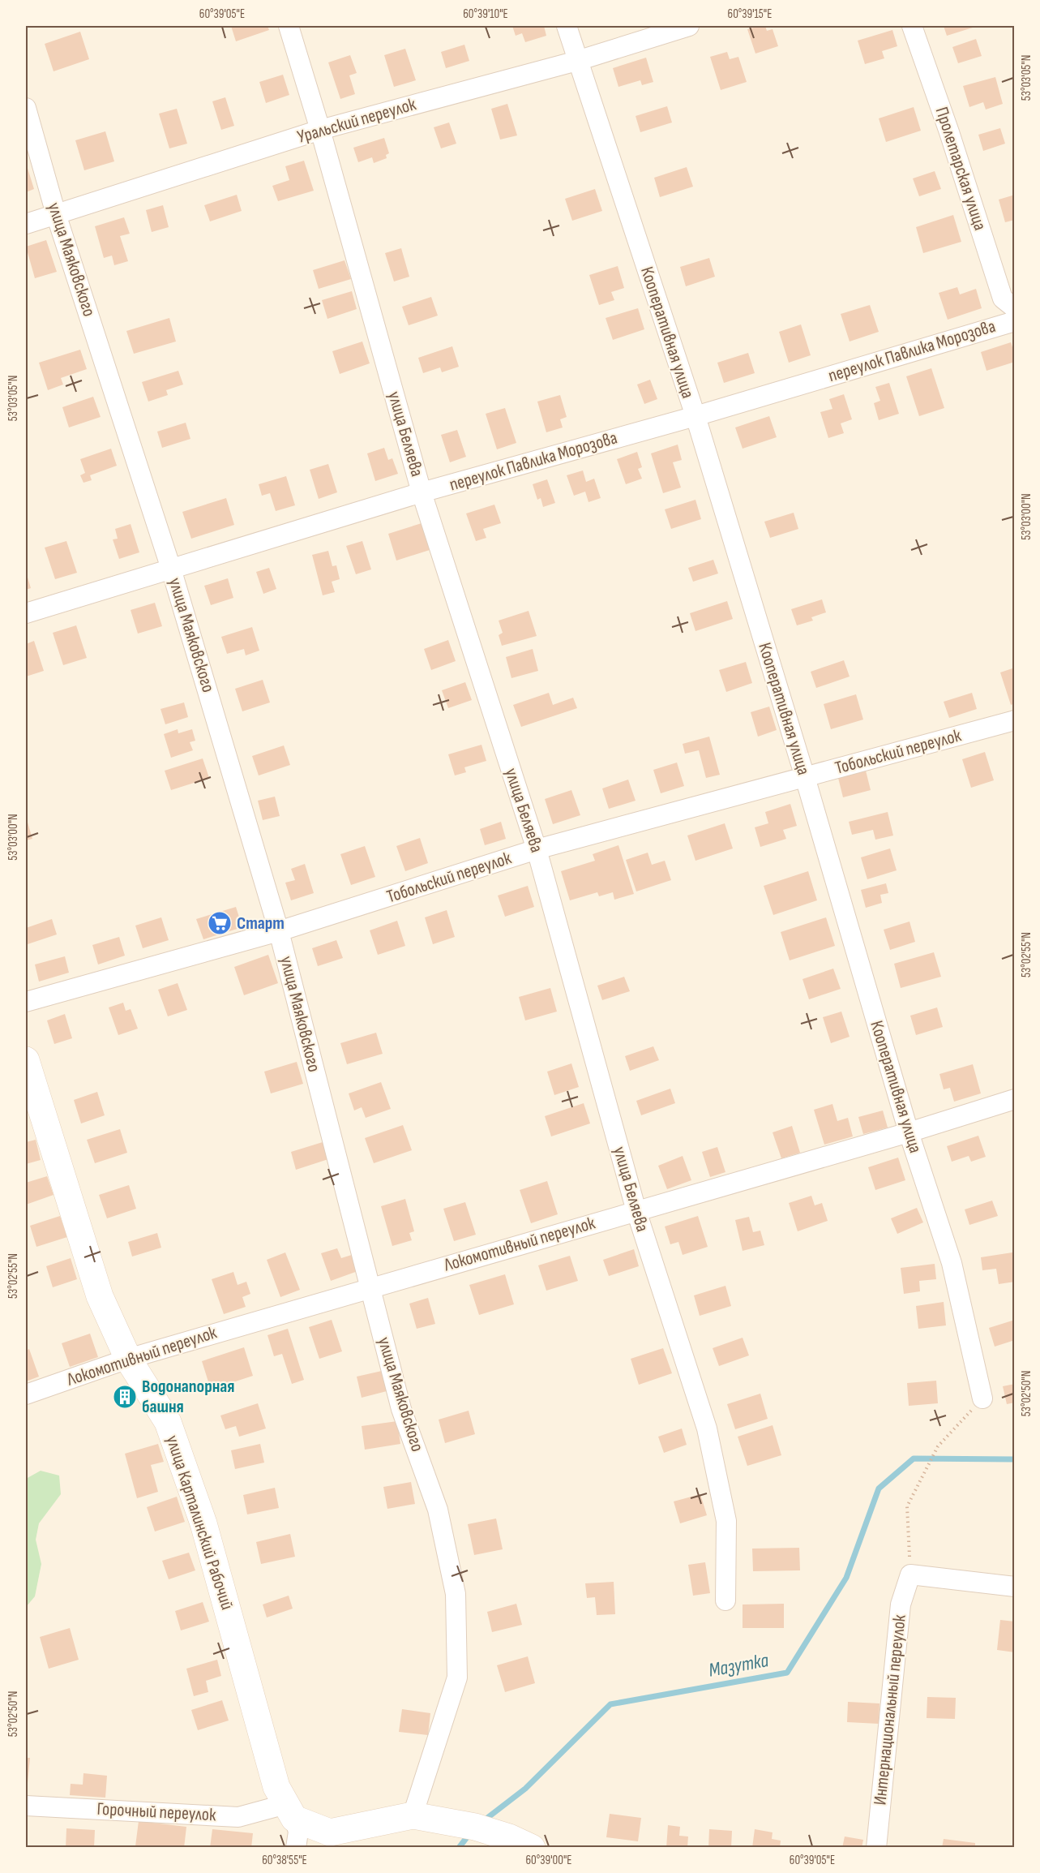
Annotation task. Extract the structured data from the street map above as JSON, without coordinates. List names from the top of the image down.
{
  "streets": {
    "street": [
      "Уральский переулок",
      "Пролетарская улица",
      "улица Маяковского",
      "Кооперативная улица",
      "переулок Павлика Морозова",
      "улица Беляева",
      "Тобольский переулок",
      "Локомотивный переулок",
      "улица Карталинский Рабочий",
      "Интернациональный переулок",
      "Горочный переулок"
    ]
  },
  "crossings": [
    ["Уральский переулок", "улица Маяковского"],
    ["Уральский переулок", "Кооперативная улица"],
    ["Уральский переулок", "улица Беляева"],
    ["улица Маяковского", "переулок Павлика Морозова"],
    ["улица Маяковского", "Тобольский переулок"],
    ["улица Маяковского", "Локомотивный переулок"],
    ["Кооперативная улица", "переулок Павлика Морозова"],
    ["Кооперативная улица", "Тобольский переулок"],
    ["Кооперативная улица", "Локомотивный переулок"],
    ["переулок Павлика Морозова", "улица Беляева"],
    ["улица Беляева", "Тобольский переулок"],
    ["улица Беляева", "Локомотивный переулок"],
    ["Локомотивный переулок", "улица Карталинский Рабочий"],
    ["улица Карталинский Рабочий", "Горочный переулок"]
  ],
  "water": ["Мазутка"],
  "places": {
    "supermarket": ["Старт"],
    "building": ["Водонапорная башня"]
  },
  "coordinates": [
    "60°39'05\"E",
    "60°39'10\"E",
    "60°39'15\"E",
    "53°03'05\"N",
    "53°03'00\"N",
    "53°02'55\"N",
    "53°02'50\"N",
    "60°38'55\"E",
    "60°39'00\"E"
  ]
}
